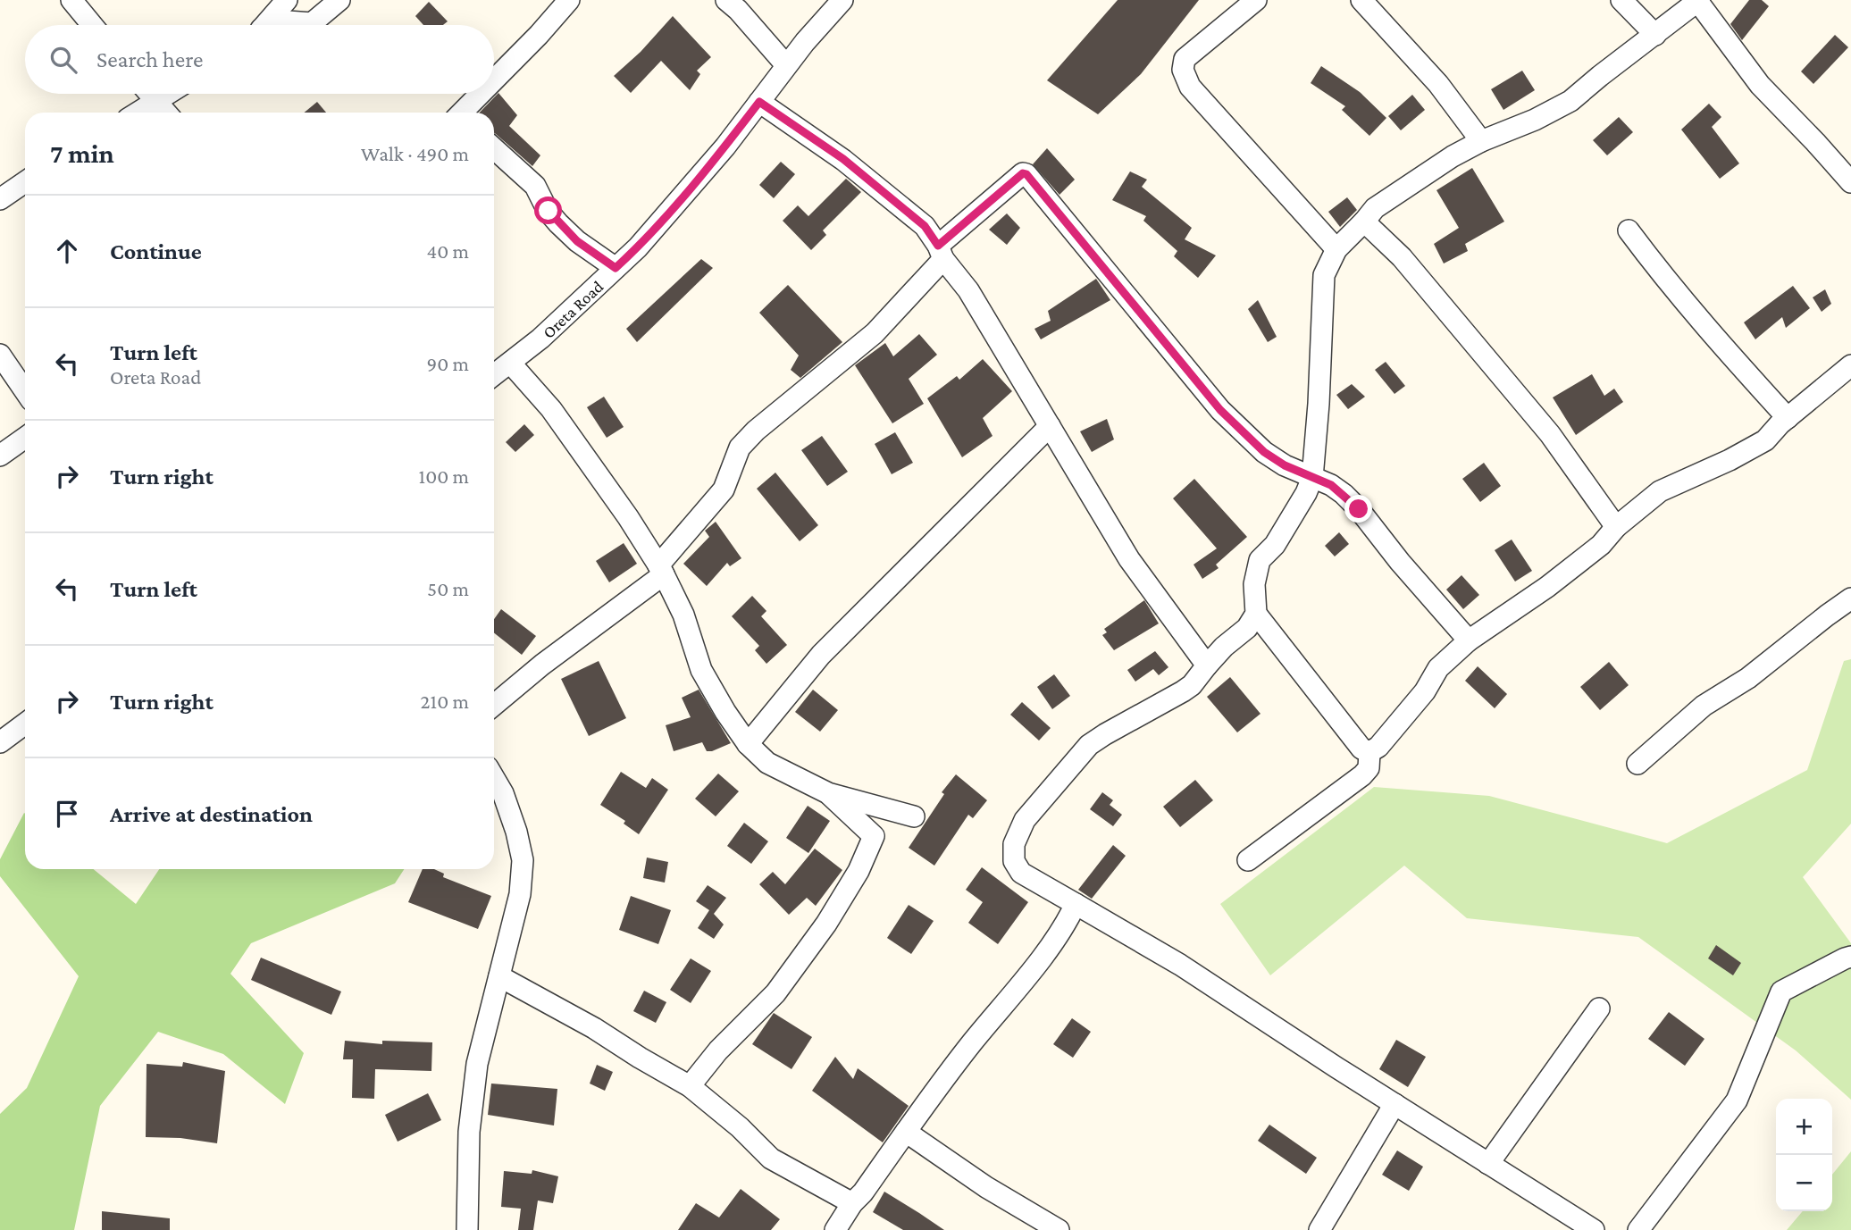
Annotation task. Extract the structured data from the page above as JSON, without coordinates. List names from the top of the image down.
{
  "streets": {
    "street": ["Oreta Road"]
  },
  "page": {
    "search": "Search here",
    "heading": ["7 min", "Walk · 490 m"],
    "list": [
      ["Continue", "40 m"],
      ["Turn left", "Oreta Road", "90 m"],
      ["Turn right", "100 m"],
      ["Turn left", "50 m"],
      ["Turn right", "210 m"],
      "Arrive at destination"
    ],
    "map_buttons": ["+", "−"]
  }
}
